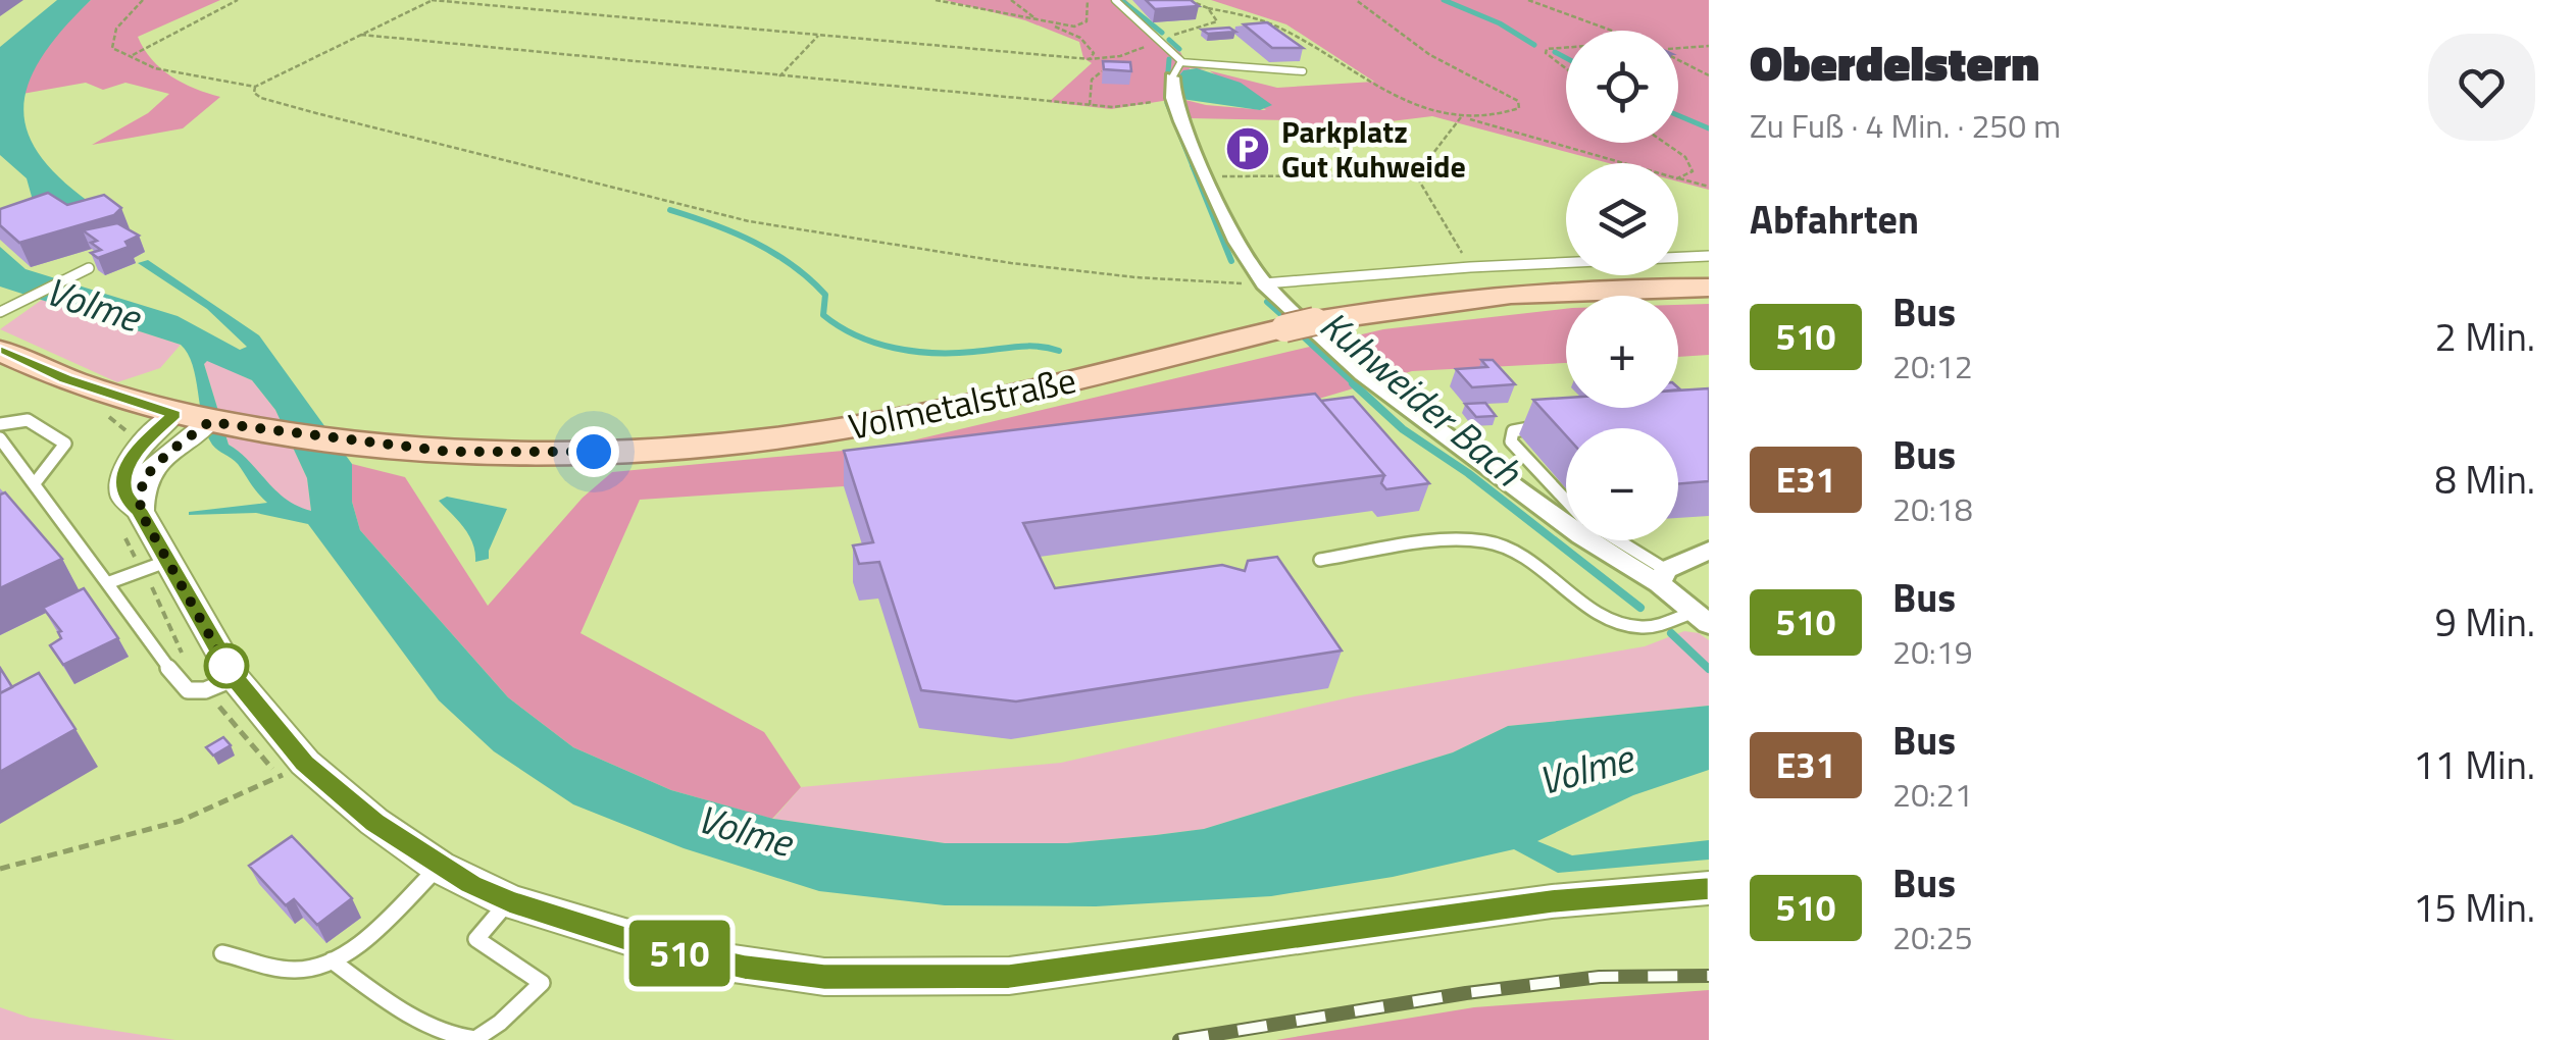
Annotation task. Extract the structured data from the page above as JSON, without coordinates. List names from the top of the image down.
{
  "streets": {
    "main road": ["Volmetalstraße"]
  },
  "water": ["Volme", "Kuhweider Bach"],
  "places": {
    "parking": ["Parkplatz Gut Kuhweide"]
  },
  "lines": ["bus line 510"],
  "page": {
    "on_map": "510",
    "heading": [
      ["Oberdelstern", "Zu Fuß · 4 Min. · 250 m"],
      "Abfahrten"
    ],
    "map_buttons": ["+", "−"],
    "list": [
      {
        "mark": "510",
        "name": "Bus",
        "note": "20:12",
        "value": "2 Min."
      },
      {
        "mark": "E31",
        "name": "Bus",
        "note": "20:18",
        "value": "8 Min."
      },
      {
        "mark": "510",
        "name": "Bus",
        "note": "20:19",
        "value": "9 Min."
      },
      {
        "mark": "E31",
        "name": "Bus",
        "note": "20:21",
        "value": "11 Min."
      },
      {
        "mark": "510",
        "name": "Bus",
        "note": "20:25",
        "value": "15 Min."
      }
    ]
  }
}
